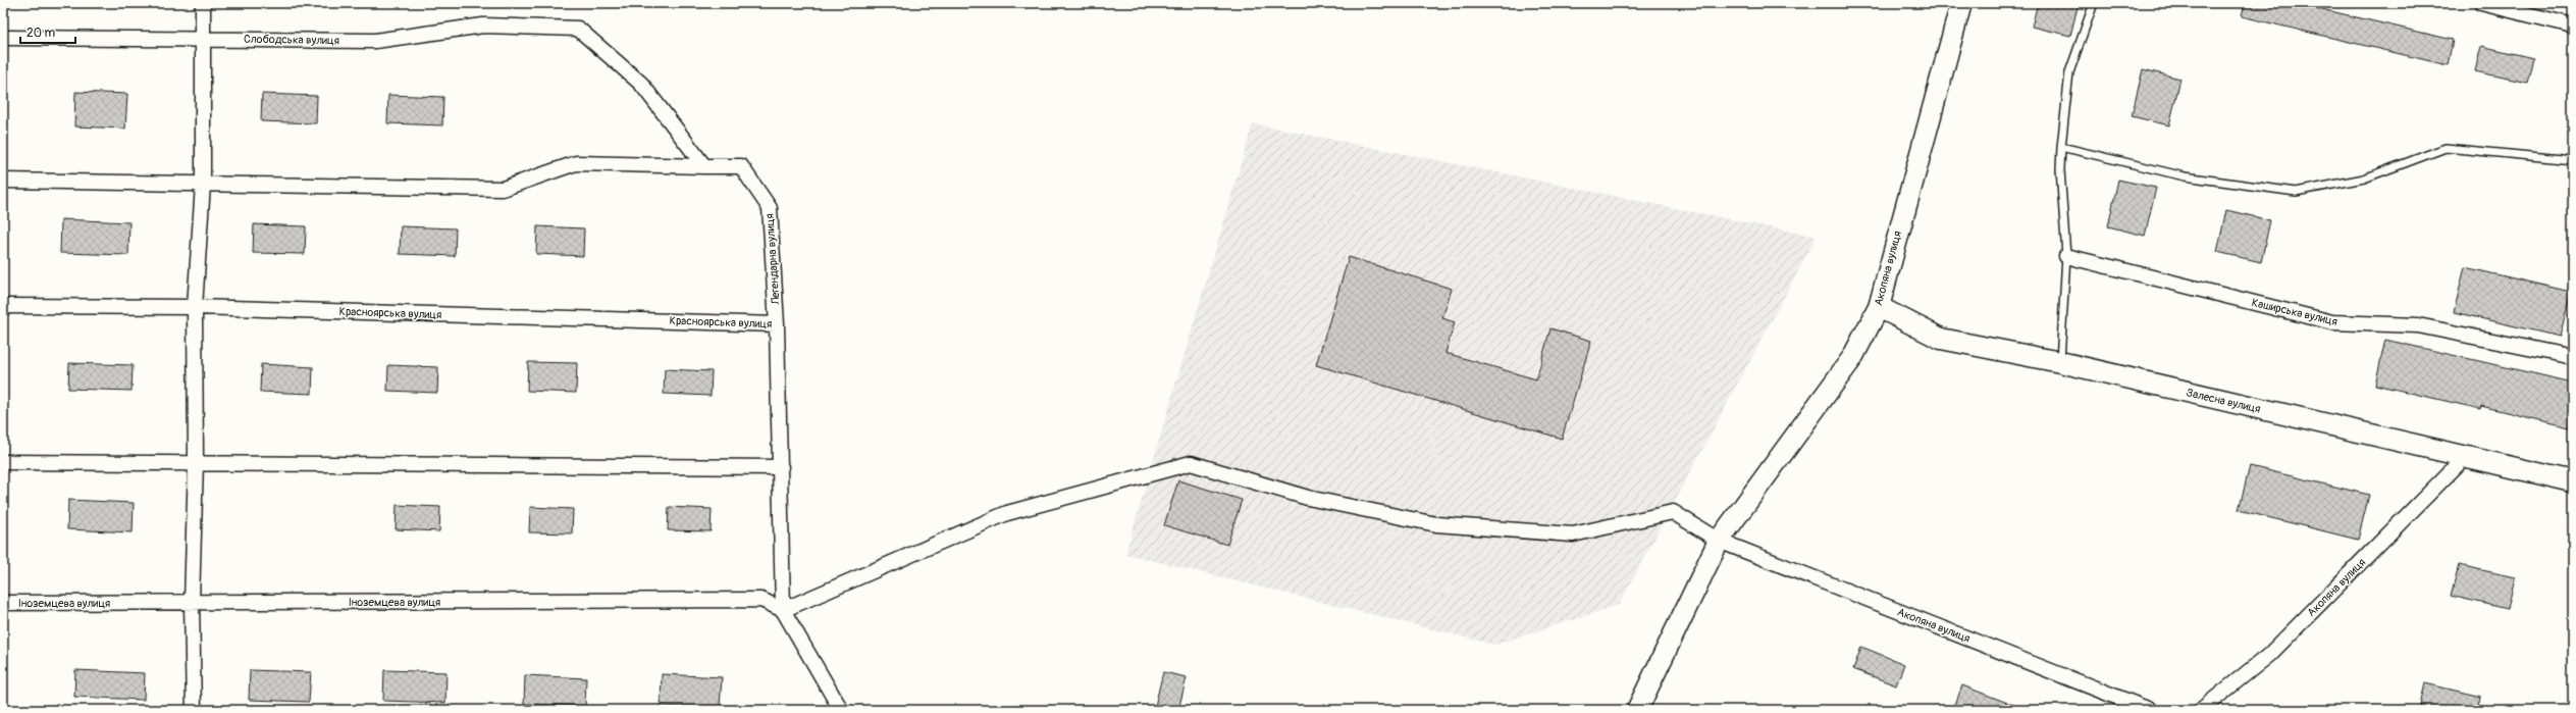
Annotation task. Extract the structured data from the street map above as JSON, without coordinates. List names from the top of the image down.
{
  "streets": {
    "main road": ["Акопяна вулиця", "Залесна вулиця"],
    "street": [
      "Слободська вулиця",
      "Легендарна вулиця",
      "Каширська вулиця",
      "Красноярська вулиця",
      "Іноземцева вулиця"
    ]
  },
  "crossings": [
    ["Слободська вулиця", "Легендарна вулиця"],
    ["Легендарна вулиця", "Красноярська вулиця"],
    ["Легендарна вулиця", "Іноземцева вулиця"],
    ["Акопяна вулиця", "Залесна вулиця"]
  ],
  "scale_bar": "20 m"
}
